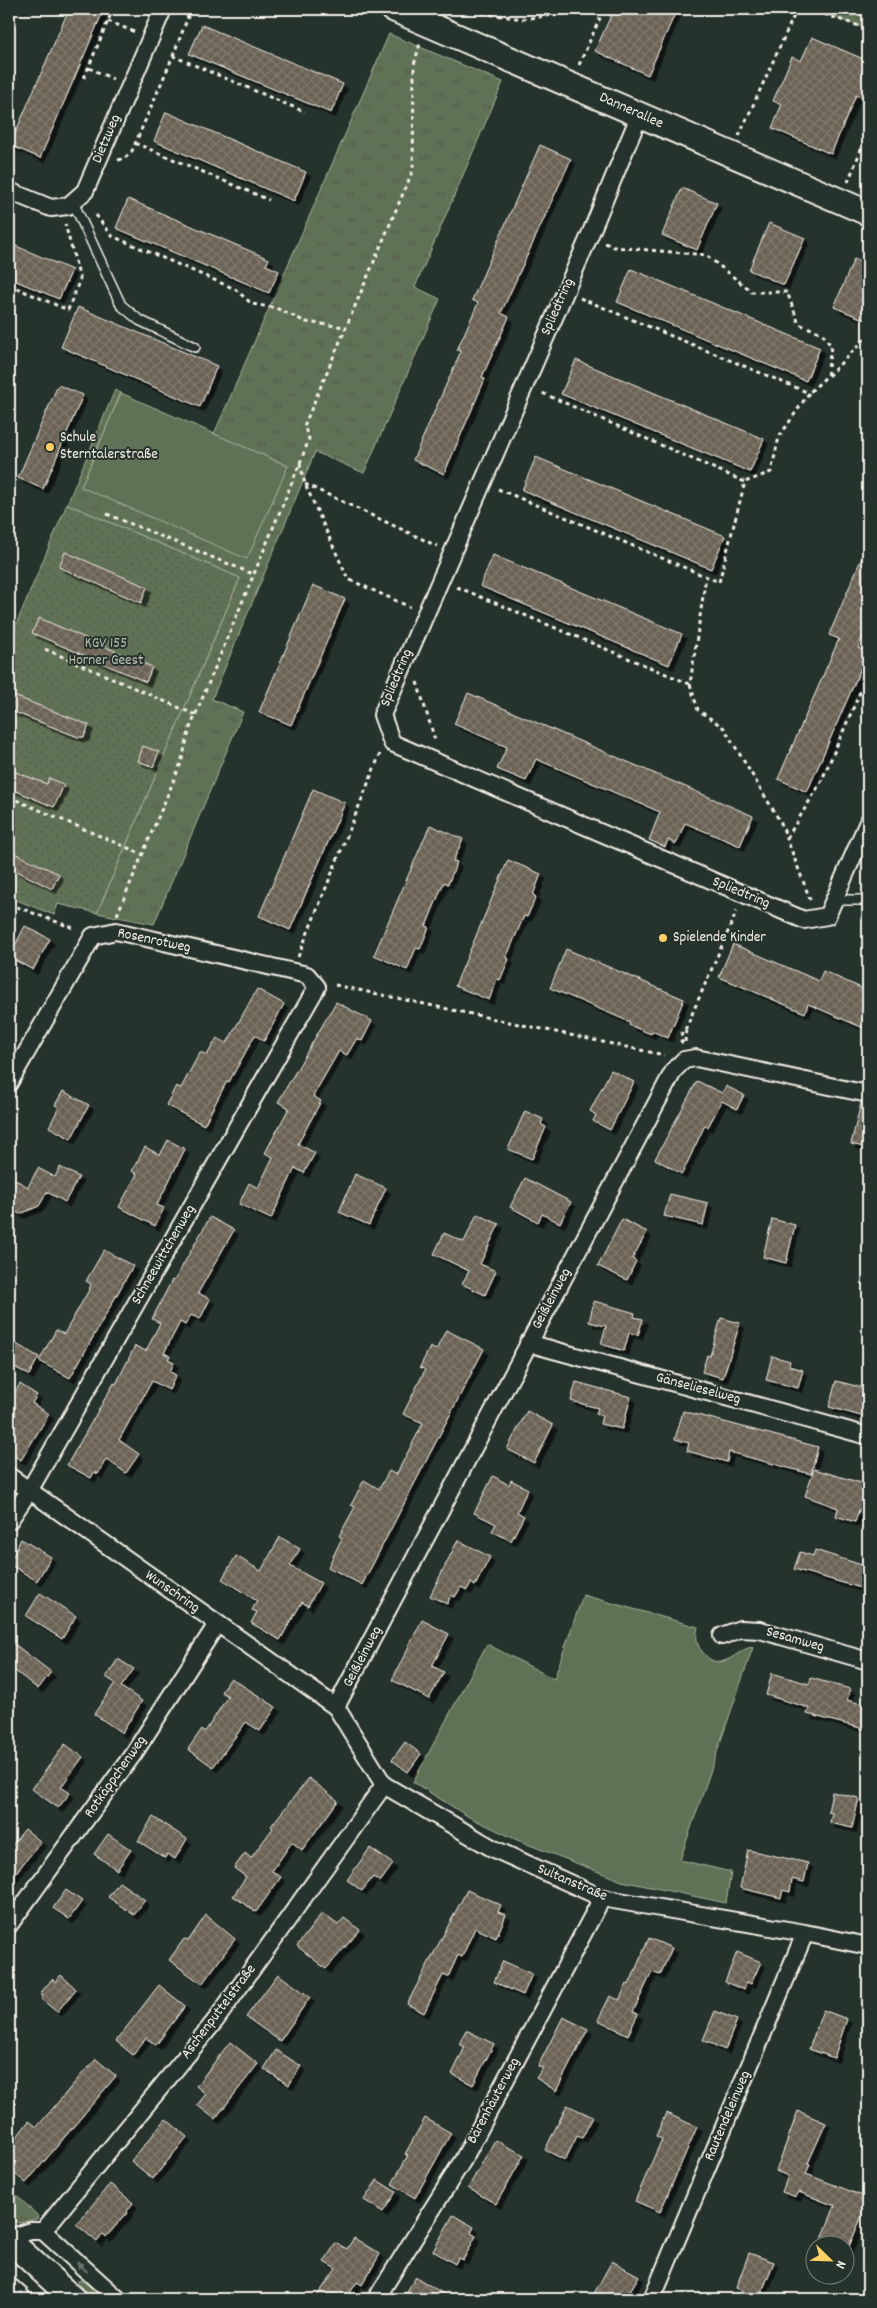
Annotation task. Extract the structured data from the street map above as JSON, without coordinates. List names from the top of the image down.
{
  "streets": {
    "street": [
      "Dannerallee",
      "Dietzweg",
      "Spliedtring",
      "Rosenrotweg",
      "Schneewittchenweg",
      "Geißleinweg",
      "Gänselieselweg",
      "Wunschring",
      "Sesamweg",
      "Rotkäppchenweg",
      "Sultanstraße",
      "Aschenputtelstraße",
      "Bärenhäuterweg",
      "Rautendeleinweg"
    ]
  },
  "crossings": [
    ["Dannerallee", "Spliedtring"],
    ["Rosenrotweg", "Schneewittchenweg"],
    ["Schneewittchenweg", "Wunschring"],
    ["Geißleinweg", "Gänselieselweg"],
    ["Geißleinweg", "Wunschring"],
    ["Geißleinweg", "Sultanstraße"],
    ["Wunschring", "Rotkäppchenweg"],
    ["Wunschring", "Sultanstraße"],
    ["Sultanstraße", "Aschenputtelstraße"],
    ["Sultanstraße", "Bärenhäuterweg"],
    ["Sultanstraße", "Rautendeleinweg"]
  ],
  "parks": ["KGV 155 Horner Geest"],
  "places": ["Schule Sterntalerstraße", "Spielende Kinder"],
  "north": "bottom right"
}
